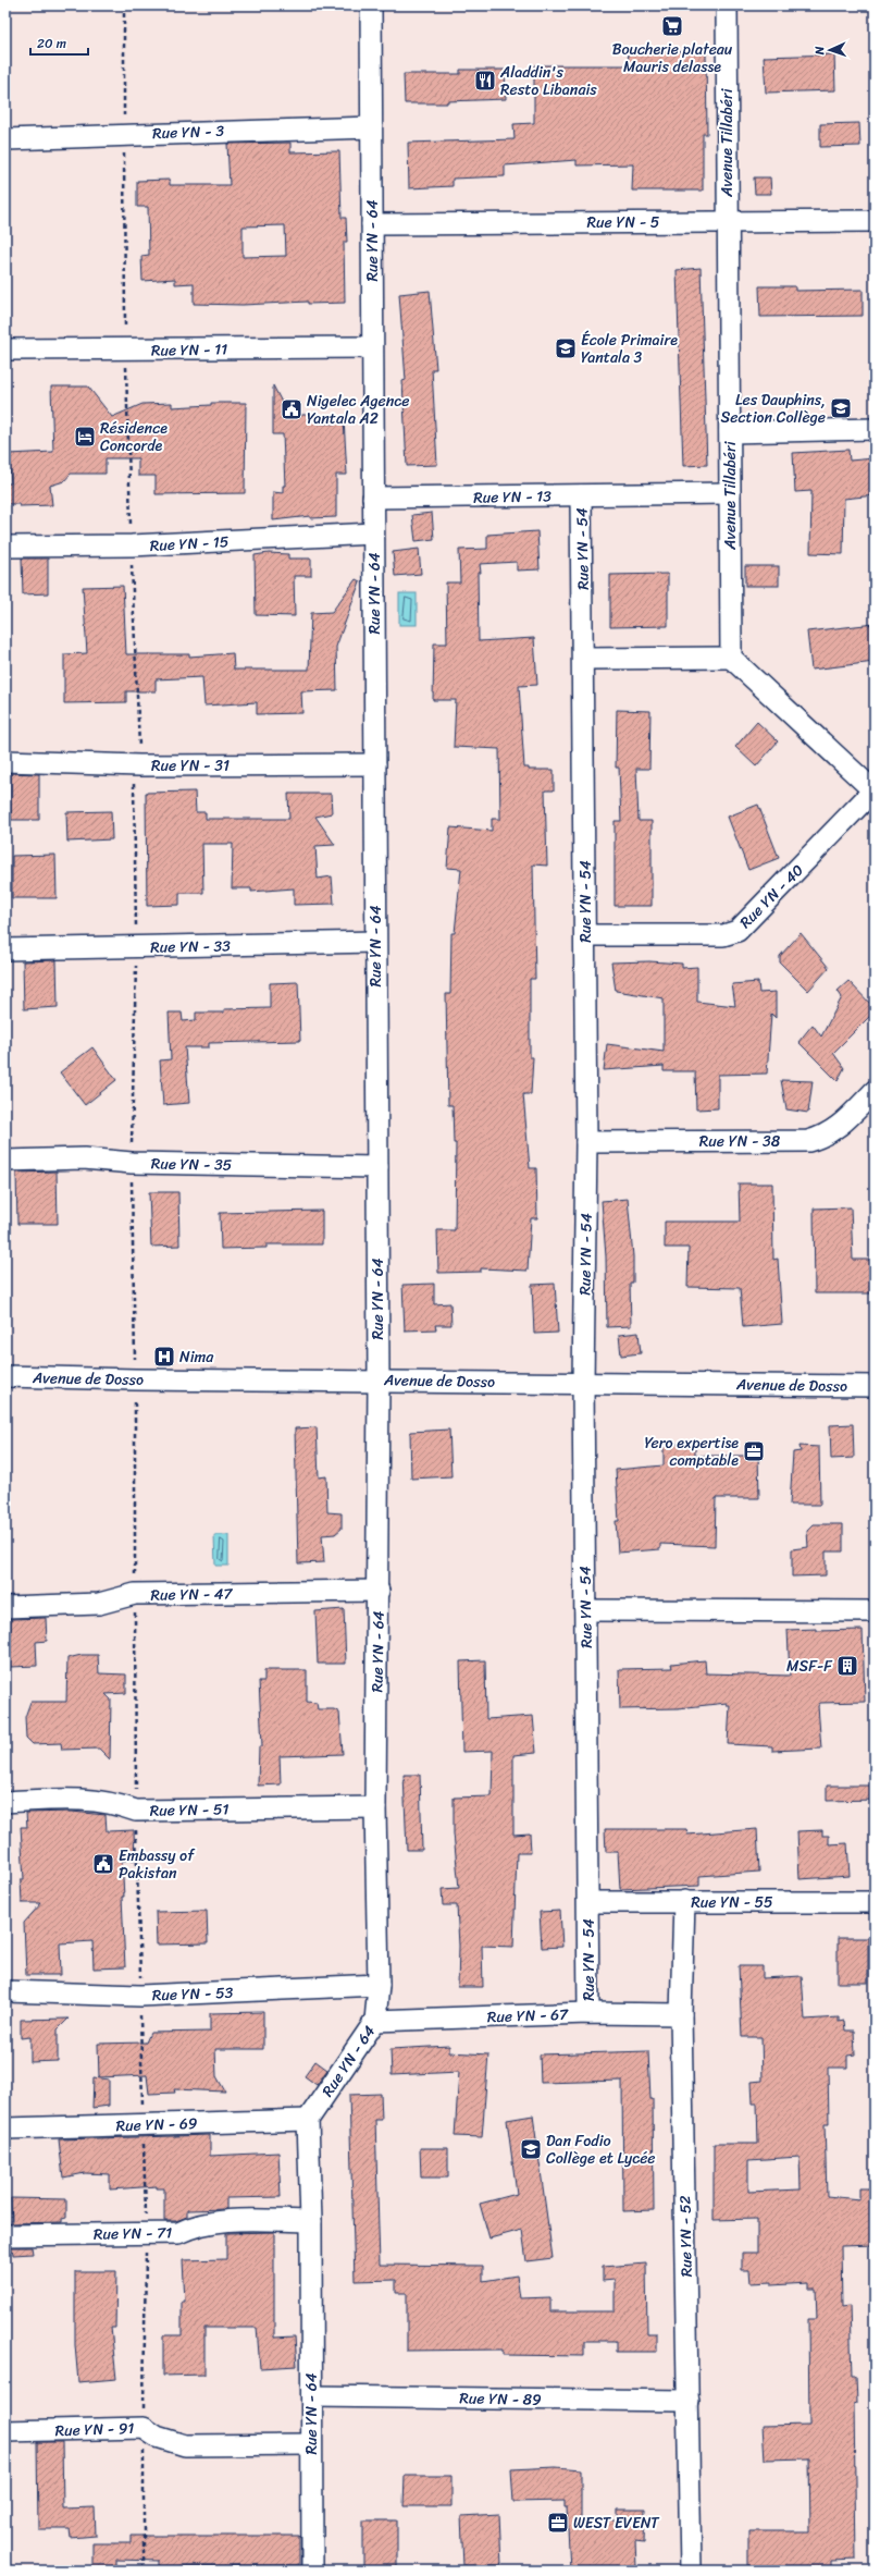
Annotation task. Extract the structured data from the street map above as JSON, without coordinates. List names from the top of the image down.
{
  "streets": {
    "street": [
      "Rue YN - 3",
      "Avenue Tillabéri",
      "Rue YN - 5",
      "Rue YN - 64",
      "Rue YN - 11",
      "Rue YN - 13",
      "Rue YN - 15",
      "Rue YN - 54",
      "Rue YN - 31",
      "Rue YN - 40",
      "Rue YN - 33",
      "Rue YN - 38",
      "Rue YN - 35",
      "Avenue de Dosso",
      "Rue YN - 47",
      "Rue YN - 51",
      "Rue YN - 55",
      "Rue YN - 53",
      "Rue YN - 67",
      "Rue YN - 69",
      "Rue YN - 71",
      "Rue YN - 52",
      "Rue YN - 89",
      "Rue YN - 91"
    ]
  },
  "crossings": [
    ["Rue YN - 3", "Rue YN - 64"],
    ["Avenue Tillabéri", "Rue YN - 5"],
    ["Avenue Tillabéri", "Rue YN - 13"],
    ["Rue YN - 5", "Rue YN - 64"],
    ["Rue YN - 64", "Rue YN - 11"],
    ["Rue YN - 64", "Rue YN - 13"],
    ["Rue YN - 64", "Rue YN - 15"],
    ["Rue YN - 64", "Rue YN - 31"],
    ["Rue YN - 64", "Rue YN - 33"],
    ["Rue YN - 64", "Rue YN - 35"],
    ["Rue YN - 64", "Avenue de Dosso"],
    ["Rue YN - 64", "Rue YN - 47"],
    ["Rue YN - 64", "Rue YN - 51"],
    ["Rue YN - 64", "Rue YN - 53"],
    ["Rue YN - 64", "Rue YN - 67"],
    ["Rue YN - 64", "Rue YN - 69"],
    ["Rue YN - 64", "Rue YN - 71"],
    ["Rue YN - 64", "Rue YN - 89"],
    ["Rue YN - 64", "Rue YN - 91"],
    ["Rue YN - 13", "Rue YN - 54"],
    ["Rue YN - 54", "Rue YN - 40"],
    ["Rue YN - 54", "Rue YN - 38"],
    ["Rue YN - 54", "Avenue de Dosso"],
    ["Rue YN - 54", "Rue YN - 55"],
    ["Rue YN - 54", "Rue YN - 67"],
    ["Rue YN - 55", "Rue YN - 52"],
    ["Rue YN - 67", "Rue YN - 52"],
    ["Rue YN - 52", "Rue YN - 89"]
  ],
  "places": {
    "supermarket": ["Boucherie plateau Mauris delasse"],
    "restaurant": ["Aladdin's Resto Libanais"],
    "school or university": ["École Primaire Yantala 3", "Les Dauphins, Section Collège", "Dan Fodio Collège et Lycée"],
    "public building": ["Nigelec Agence Yantala A2", "Embassy of Pakistan"],
    "hotel": ["Résidence Concorde"],
    "hospital": ["Nima"],
    "office": ["Yero expertise comptable", "WEST EVENT"],
    "building": ["MSF-F"]
  },
  "scale_bar": "20 m",
  "north": "left"
}
